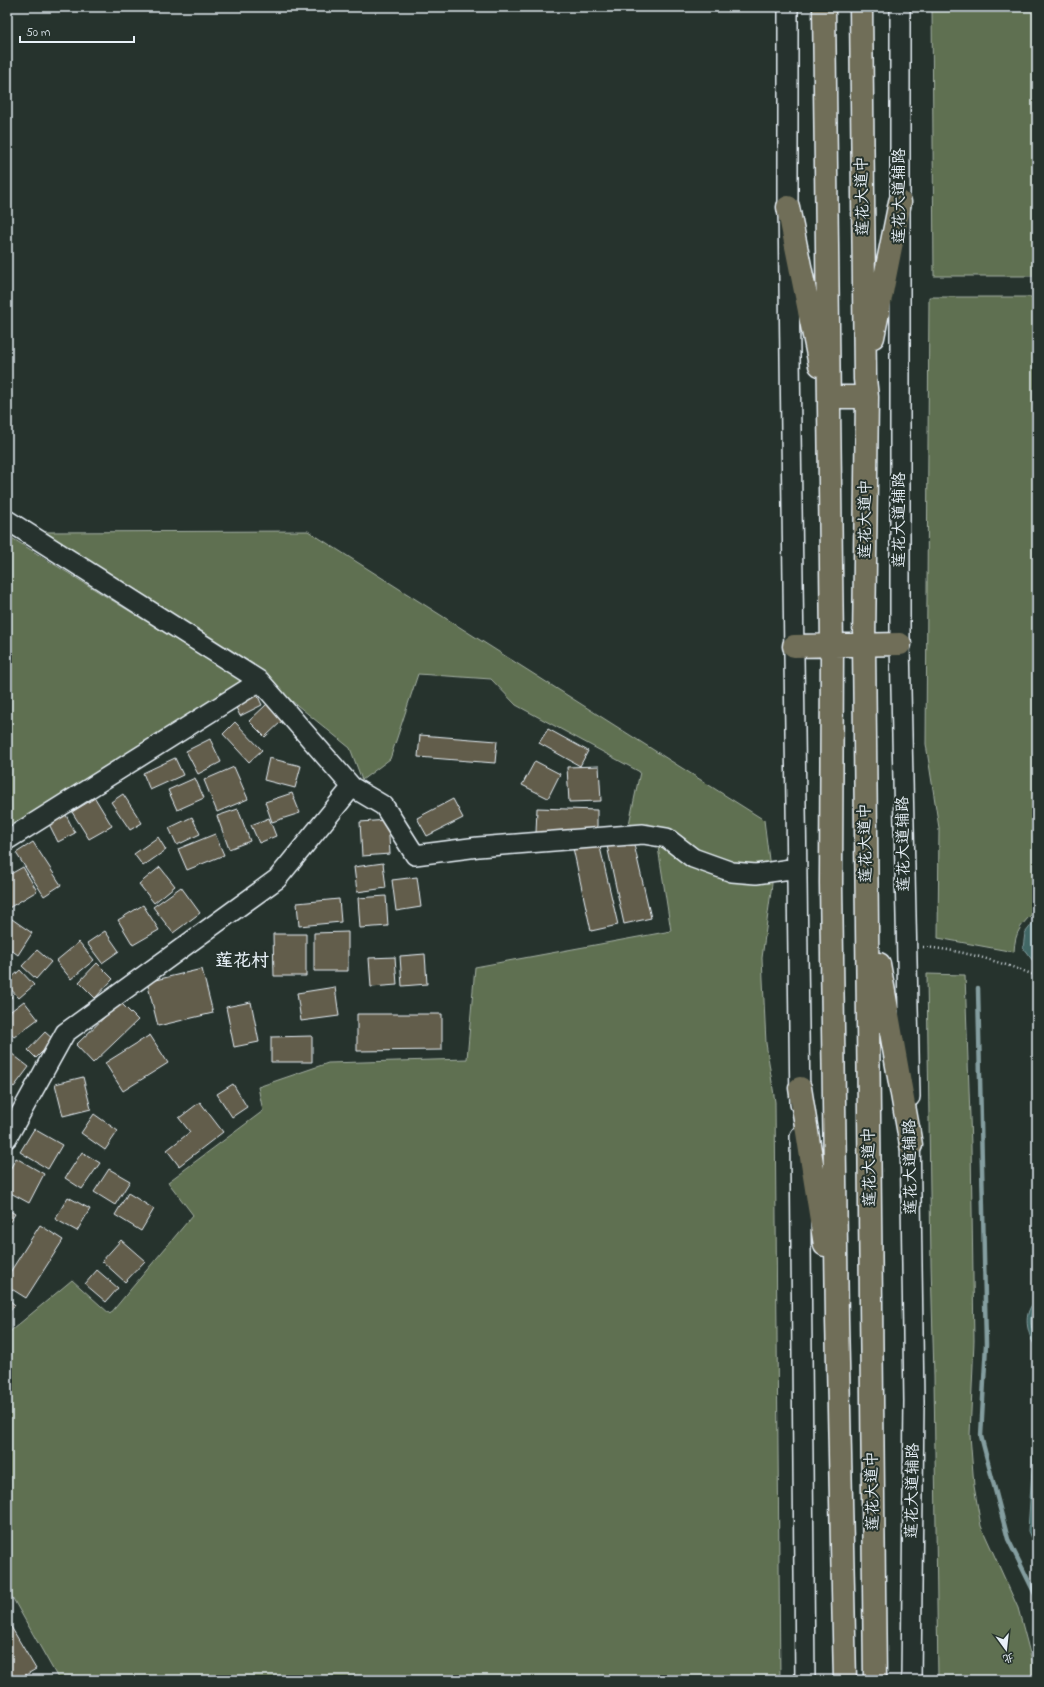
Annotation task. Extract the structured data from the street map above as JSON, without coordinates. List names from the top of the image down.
{
  "streets": {
    "main road": ["莲花大道中"],
    "street": ["莲花大道辅路"]
  },
  "districts": ["莲花村"],
  "scale_bar": "50 m",
  "north": "bottom"
}
